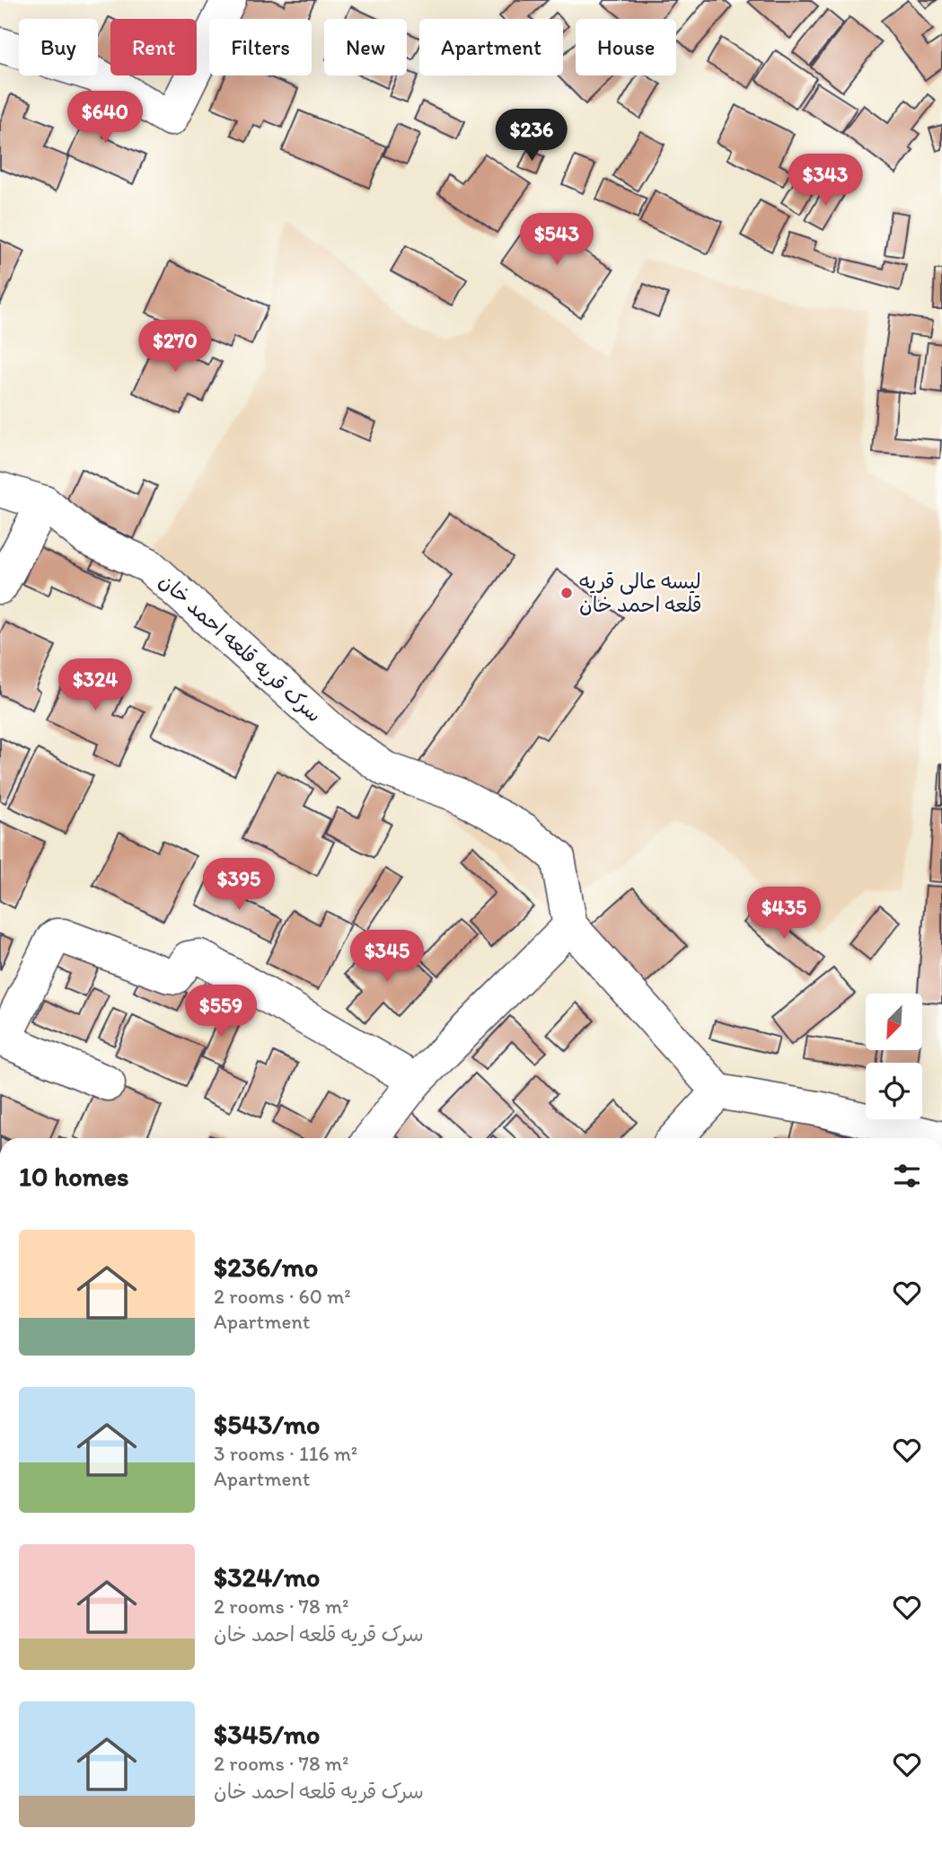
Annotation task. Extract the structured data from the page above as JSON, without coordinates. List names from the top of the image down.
{
  "streets": {
    "street": ["سرک قریه قلعه احمد خان"]
  },
  "places": ["لیسه عالی قریه قلعه احمد خان"],
  "north": "bottom left",
  "page": {
    "chip": [
      "Buy",
      "Rent",
      "Filters",
      "New",
      "Apartment",
      "House"
    ],
    "price": [
      "$640",
      "$236",
      "$343",
      "$543",
      "$270",
      "$324",
      "$395",
      "$435",
      "$345",
      "$559"
    ],
    "heading": "10 homes",
    "list": [
      {
        "name": "$236/mo",
        "note": "2 rooms · 60 m² · Apartment"
      },
      {
        "name": "$543/mo",
        "note": "3 rooms · 116 m² · Apartment"
      },
      {
        "name": "$324/mo",
        "note": "2 rooms · 78 m² · سرک قریه قلعه احمد خان"
      },
      {
        "name": "$345/mo",
        "note": "2 rooms · 78 m² · سرک قریه قلعه احمد خان"
      }
    ]
  }
}
